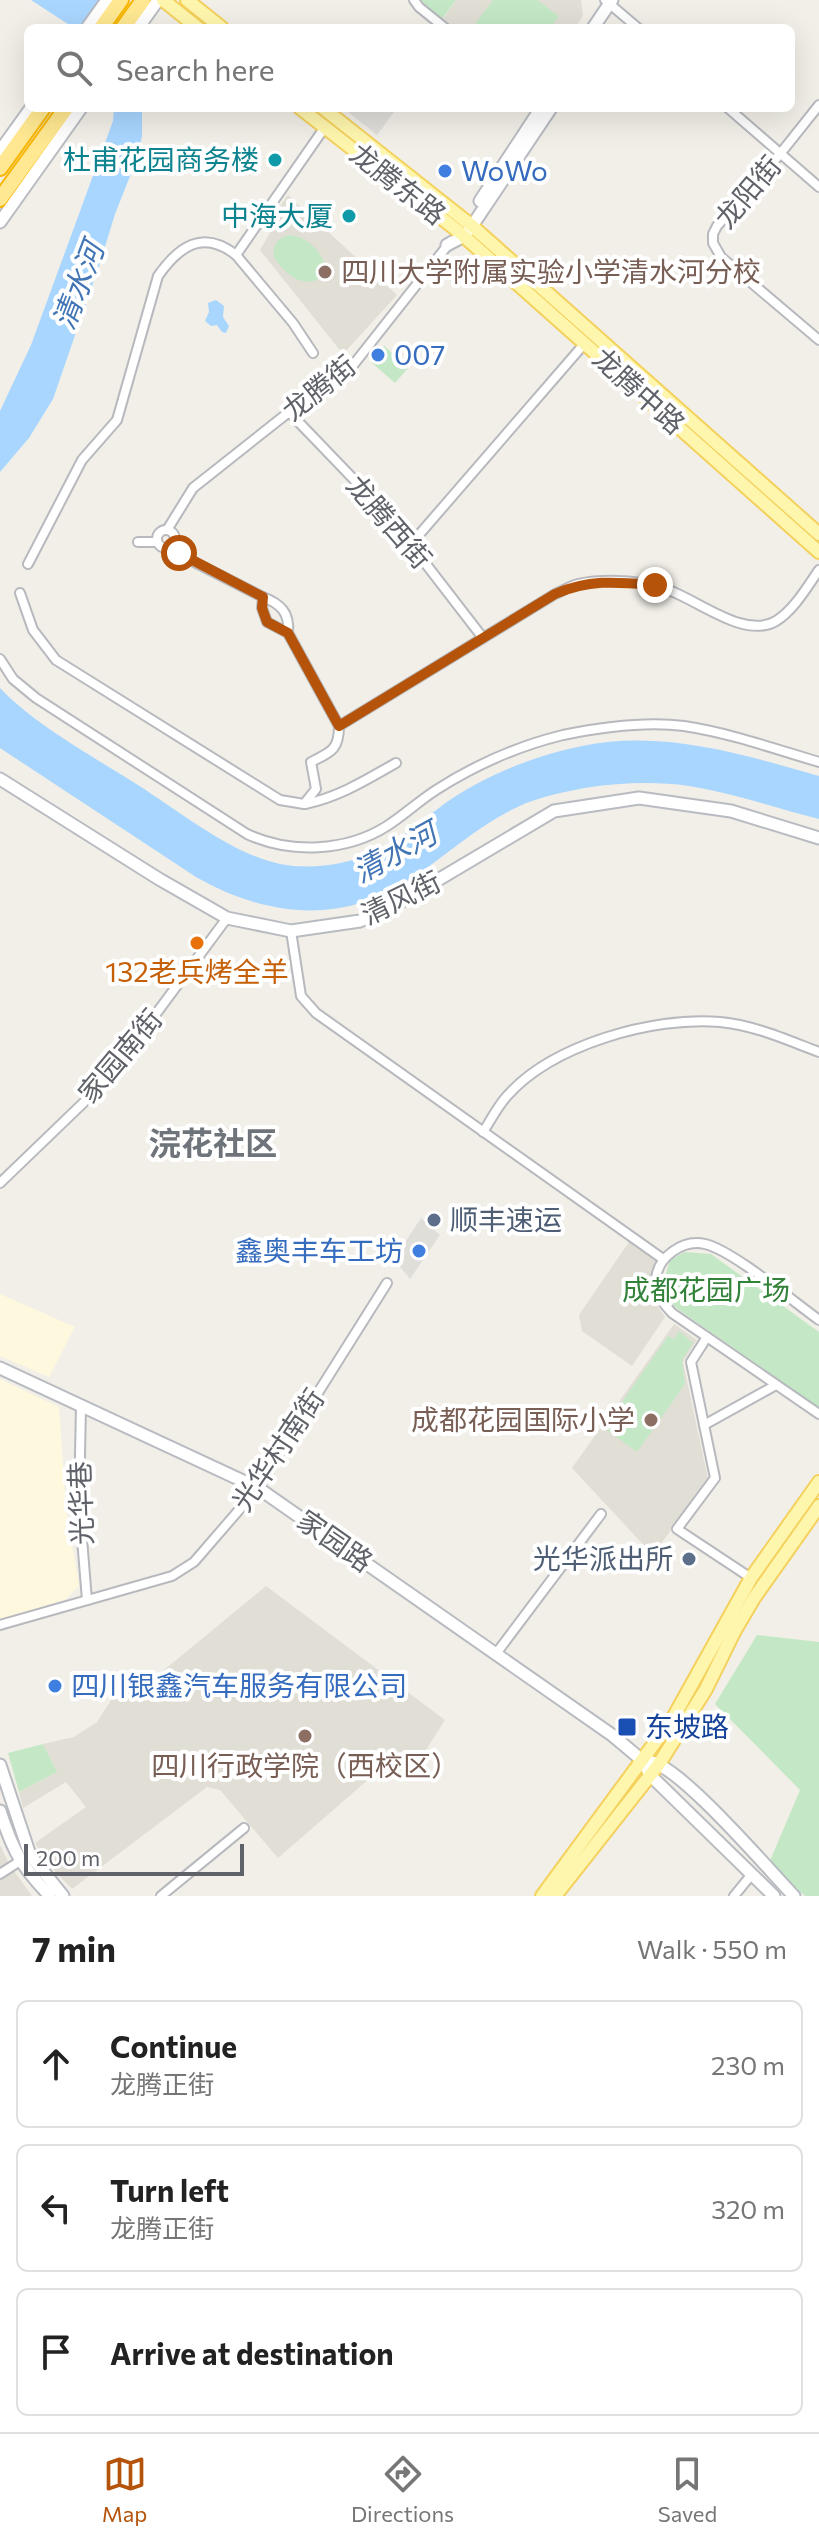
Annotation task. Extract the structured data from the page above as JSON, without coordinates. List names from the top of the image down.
{
  "streets": {
    "main road": ["龙腾东路", "龙腾中路"],
    "street": [
      "龙阳街",
      "龙腾街",
      "龙腾西街",
      "清风街",
      "家园南街",
      "光华村南街",
      "光华巷",
      "家园路"
    ]
  },
  "crossings": [
    ["龙腾东路", "龙腾中路"],
    ["龙腾街", "龙腾西街"],
    ["清风街", "家园南街"],
    ["光华村南街", "光华巷"],
    ["光华村南街", "家园路"],
    ["光华巷", "家园路"]
  ],
  "districts": ["浣花社区"],
  "water": ["清水河"],
  "parks": ["成都花园广场"],
  "places": {
    "other": [
      "杜甫花园商务楼",
      "WoWo",
      "中海大厦",
      "四川大学附属实验小学清水河分校",
      "007",
      "132老兵烤全羊",
      "顺丰速运",
      "鑫奥丰车工坊",
      "成都花园国际小学",
      "光华派出所",
      "四川银鑫汽车服务有限公司",
      "四川行政学院（西校区）"
    ],
    "transit": ["东坡路"]
  },
  "scale_bar": "200 m",
  "page": {
    "search": "Search here",
    "scale": "200 m",
    "heading": ["7 min", "Walk · 550 m"],
    "list": [
      ["Continue", "龙腾正街", "230 m"],
      ["Turn left", "龙腾正街", "320 m"],
      "Arrive at destination"
    ],
    "nav": ["Map", "Directions", "Saved"]
  }
}
